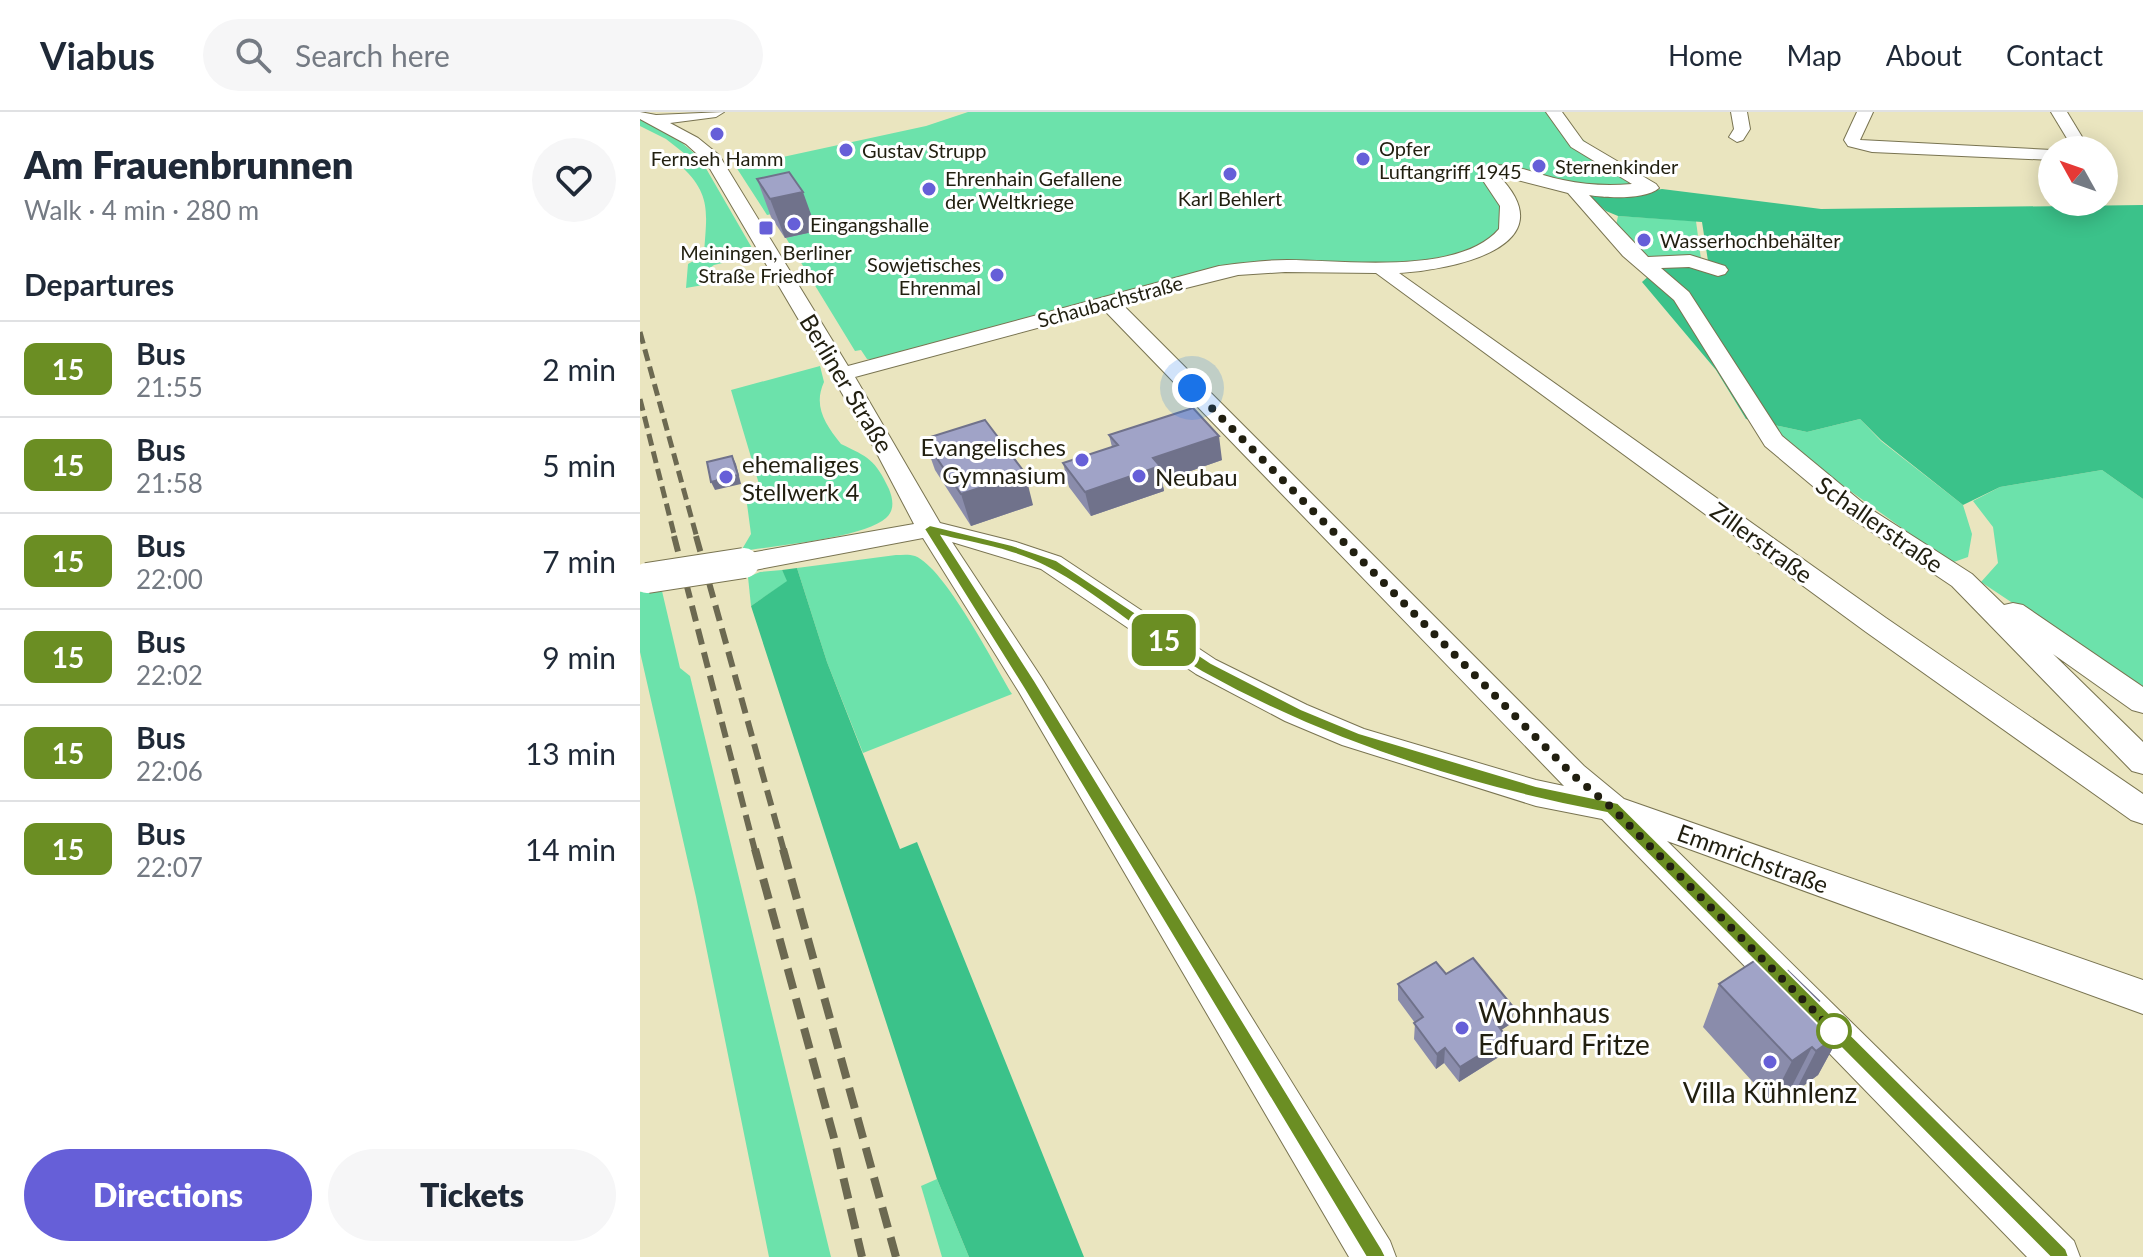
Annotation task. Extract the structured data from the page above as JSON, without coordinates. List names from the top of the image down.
{
  "streets": {
    "street": [
      "Schaubachstraße",
      "Berliner Straße",
      "Schallerstraße",
      "Zillerstraße",
      "Emmrichstraße"
    ]
  },
  "crossings": [
    ["Schaubachstraße", "Berliner Straße"],
    ["Schaubachstraße", "Schallerstraße"],
    ["Schaubachstraße", "Zillerstraße"],
    ["Berliner Straße", "Emmrichstraße"],
    ["Schallerstraße", "Zillerstraße"]
  ],
  "places": {
    "other": [
      "Fernseh Hamm",
      "Gustav Strupp",
      "Opfer Luftangriff 1945",
      "Sternenkinder",
      "Karl Behlert",
      "Ehrenhain Gefallene der Weltkriege",
      "Eingangshalle",
      "Wasserhochbehälter",
      "Sowjetisches Ehrenmal",
      "Evangelisches Gymnasium",
      "Neubau",
      "ehemaliges Stellwerk 4",
      "Wohnhaus Edfuard Fritze",
      "Villa Kühnlenz"
    ],
    "transit": ["Meiningen, Berliner Straße Friedhof"]
  },
  "lines": ["bus line 15"],
  "north": "top left",
  "page": {
    "header": "Viabus",
    "search": "Search here",
    "nav": [
      "Home",
      "Map",
      "About",
      "Contact"
    ],
    "heading": [
      ["Am Frauenbrunnen", "Walk · 4 min · 280 m"],
      "Departures"
    ],
    "on_map": "15",
    "list": [
      {
        "mark": "15",
        "name": "Bus",
        "note": "21:55",
        "value": "2 min"
      },
      {
        "mark": "15",
        "name": "Bus",
        "note": "21:58",
        "value": "5 min"
      },
      {
        "mark": "15",
        "name": "Bus",
        "note": "22:00",
        "value": "7 min"
      },
      {
        "mark": "15",
        "name": "Bus",
        "note": "22:02",
        "value": "9 min"
      },
      {
        "mark": "15",
        "name": "Bus",
        "note": "22:06",
        "value": "13 min"
      },
      {
        "mark": "15",
        "name": "Bus",
        "note": "22:07",
        "value": "14 min"
      }
    ],
    "buttons": ["Directions", "Tickets"]
  }
}
